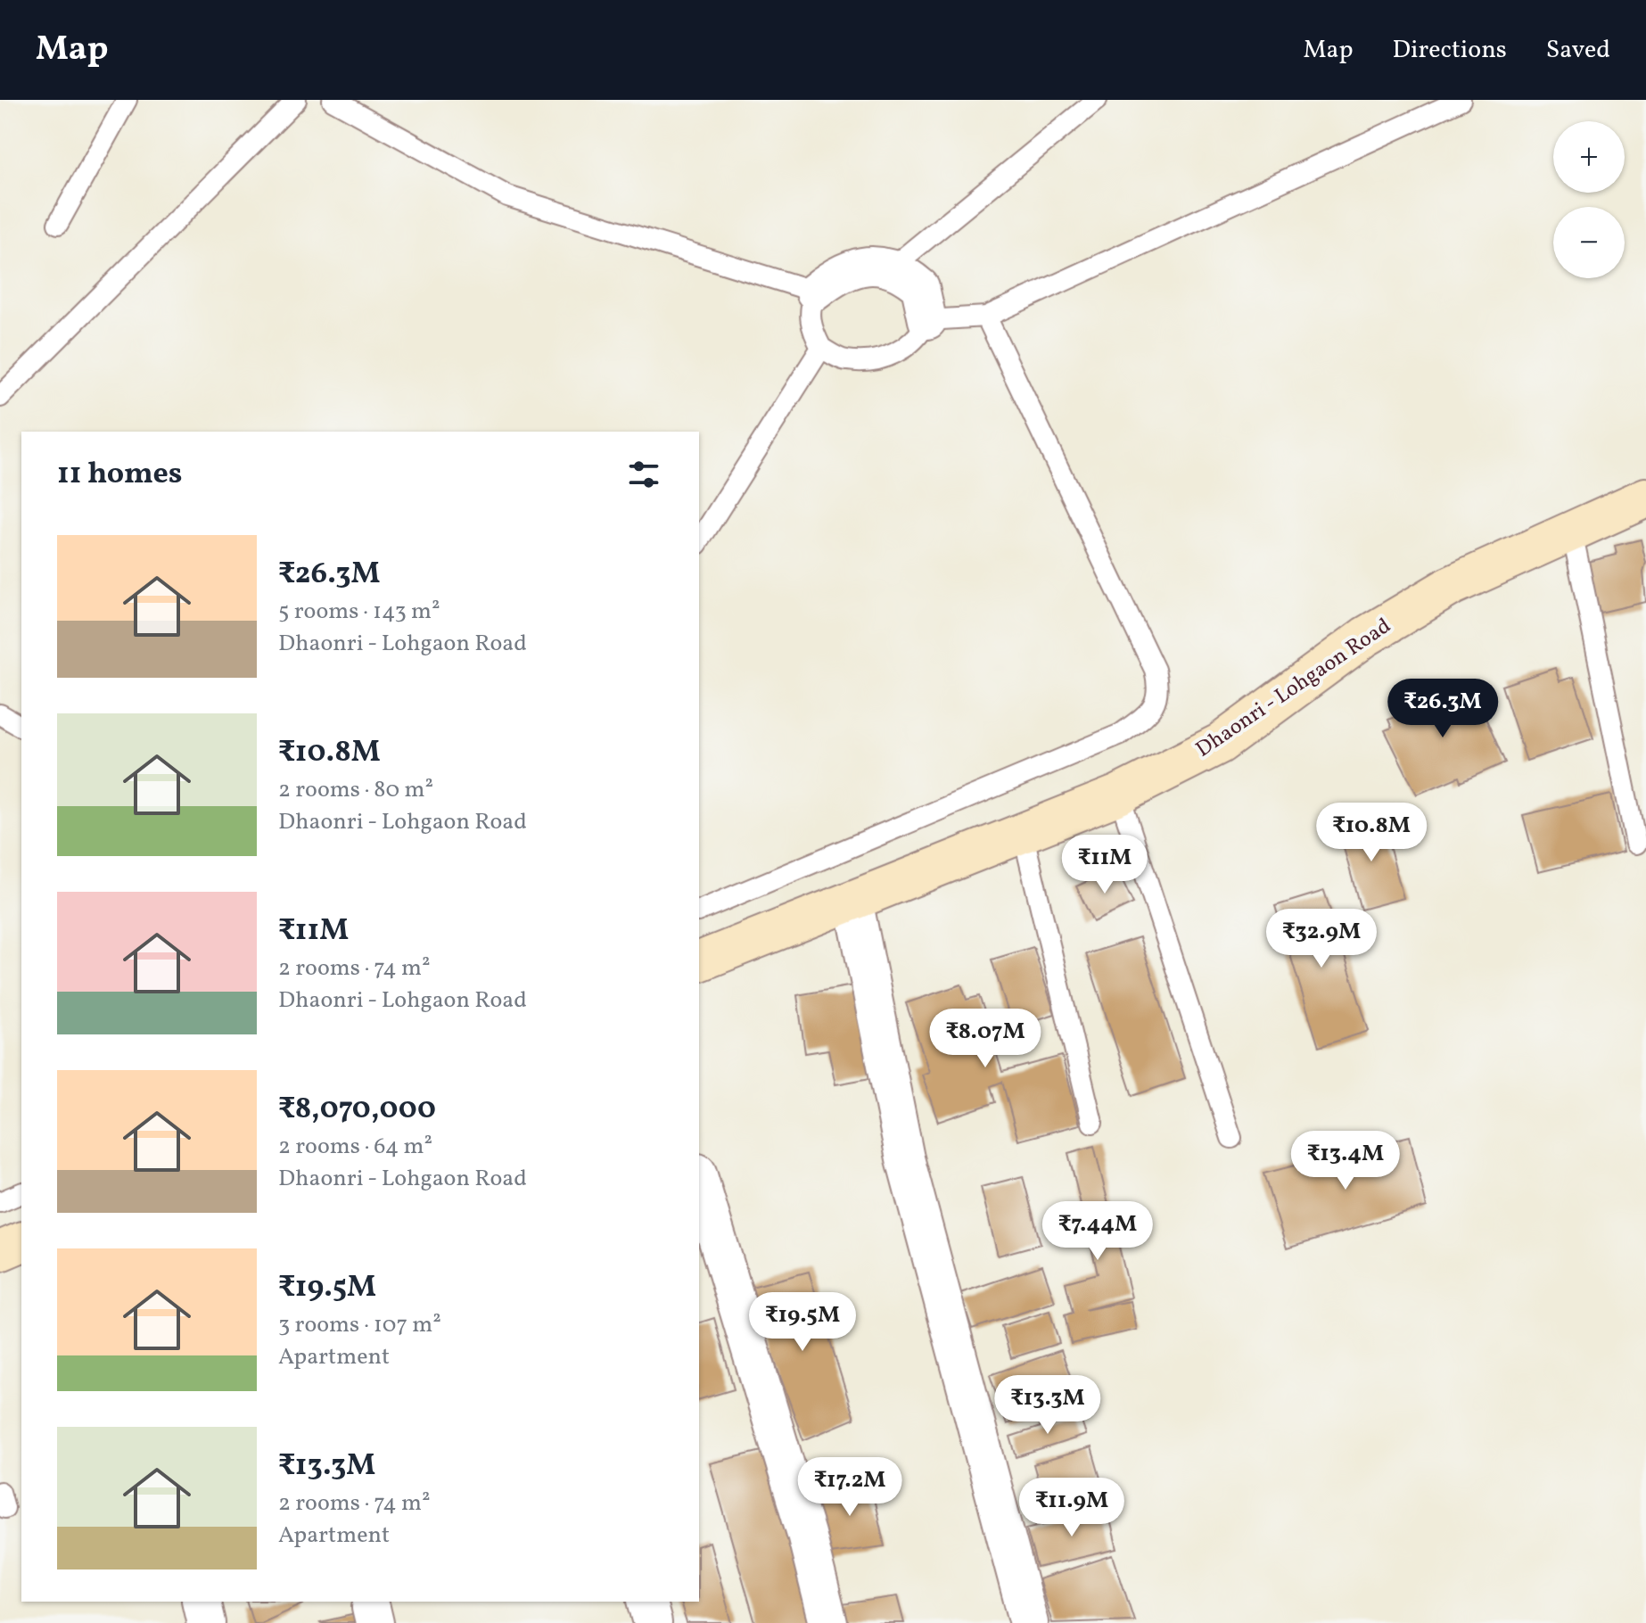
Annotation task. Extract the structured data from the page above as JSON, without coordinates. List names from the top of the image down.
{
  "streets": {
    "main road": ["Dhaonri - Lohgaon Road"]
  },
  "page": {
    "header": "Map",
    "nav": ["Map", "Directions", "Saved"],
    "map_buttons": ["+", "−"],
    "heading": "11 homes",
    "list": [
      {
        "name": "₹26.3M",
        "note": "5 rooms · 143 m² · Dhaonri - Lohgaon Road"
      },
      {
        "name": "₹10.8M",
        "note": "2 rooms · 80 m² · Dhaonri - Lohgaon Road"
      },
      {
        "name": "₹11M",
        "note": "2 rooms · 74 m² · Dhaonri - Lohgaon Road"
      },
      {
        "name": "₹8,070,000",
        "note": "2 rooms · 64 m² · Dhaonri - Lohgaon Road"
      },
      {
        "name": "₹19.5M",
        "note": "3 rooms · 107 m² · Apartment"
      },
      {
        "name": "₹13.3M",
        "note": "2 rooms · 74 m² · Apartment"
      }
    ],
    "price": [
      "₹26.3M",
      "₹10.8M",
      "₹11M",
      "₹32.9M",
      "₹8.07M",
      "₹13.4M",
      "₹7.44M",
      "₹19.5M",
      "₹13.3M",
      "₹17.2M",
      "₹11.9M"
    ]
  }
}
